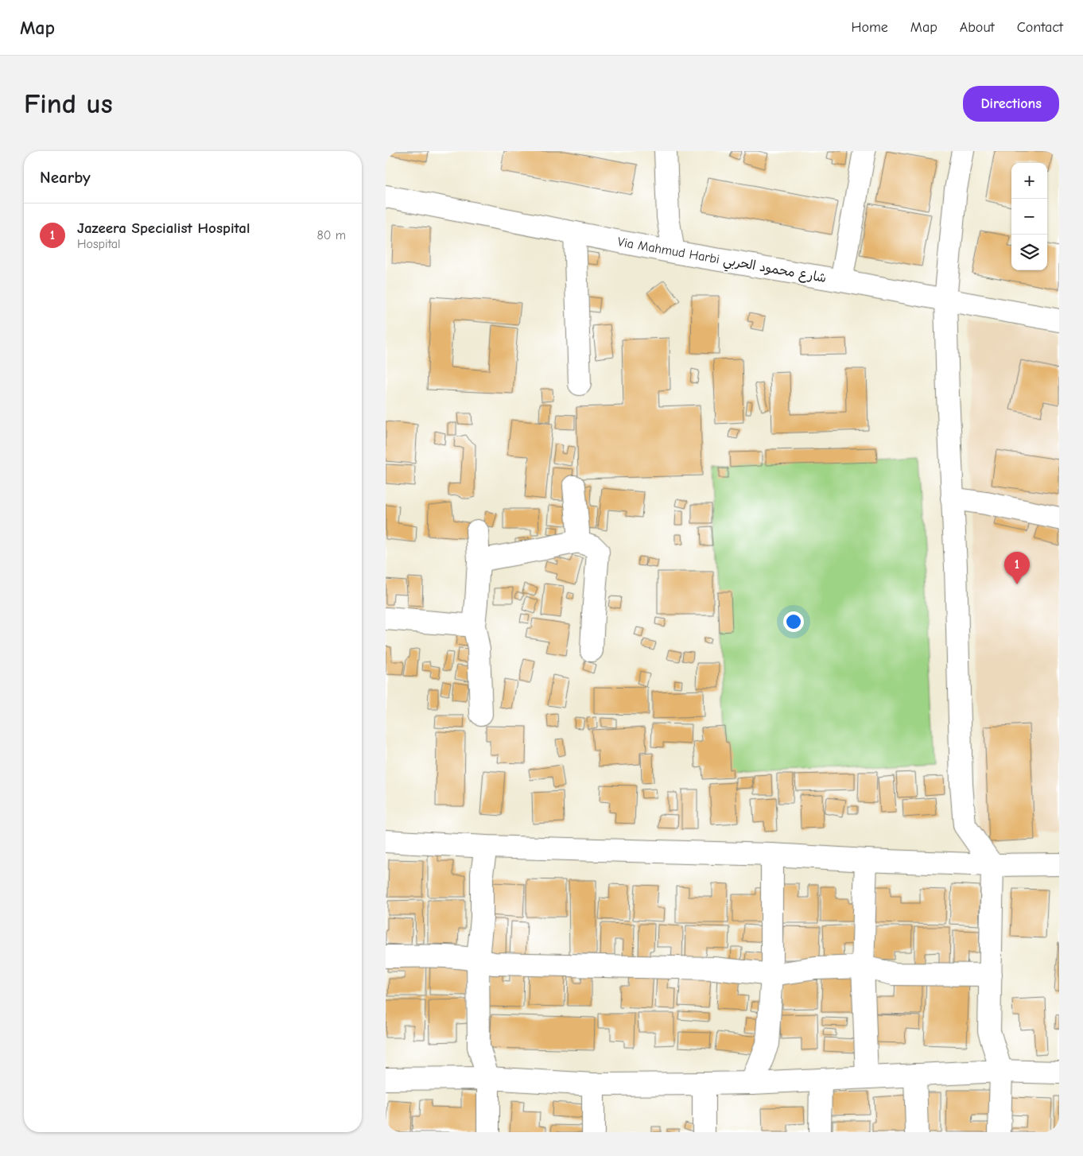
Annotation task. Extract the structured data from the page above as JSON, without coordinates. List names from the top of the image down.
{
  "streets": {
    "street": ["Via Mahmud Harbi شارع محمود الحربي"]
  },
  "page": {
    "header": "Map",
    "nav": [
      "Home",
      "Map",
      "About",
      "Contact"
    ],
    "buttons": "Directions",
    "title": "Find us",
    "heading": "Nearby",
    "map_buttons": ["+", "−"],
    "list": [
      {
        "mark": "1",
        "name": "Jazeera Specialist Hospital",
        "note": "Hospital",
        "value": "80 m"
      }
    ],
    "pins": "1"
  }
}
